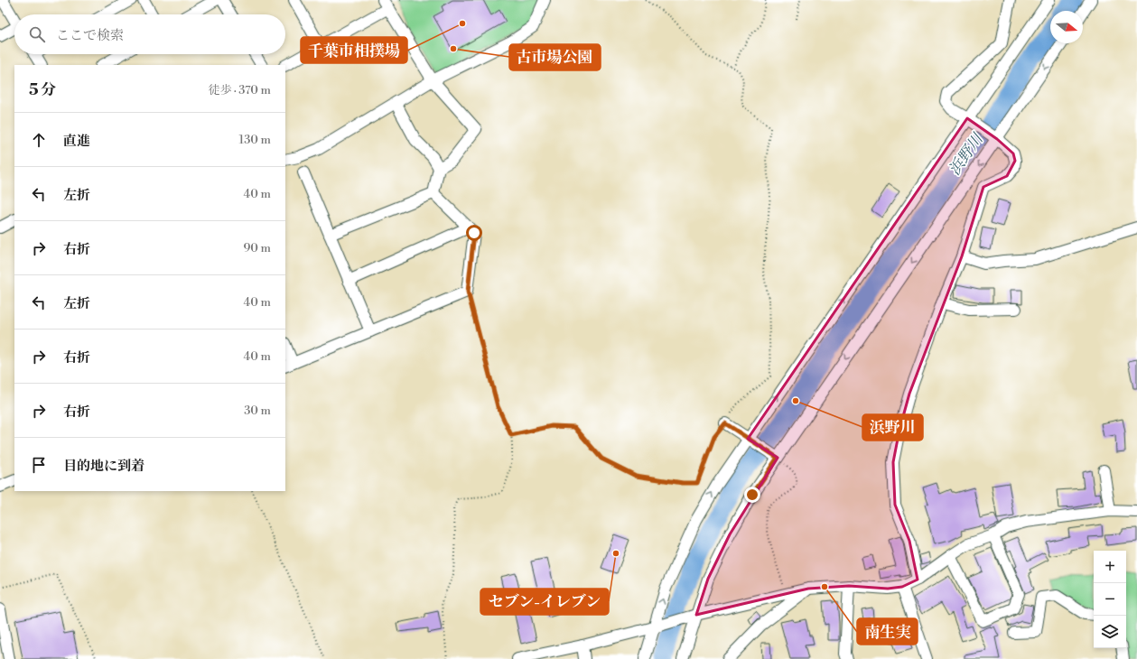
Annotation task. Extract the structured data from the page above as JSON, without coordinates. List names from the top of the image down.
{
  "water": ["浜野川"],
  "places": [
    "千葉市相撲場",
    "古市場公園",
    "浜野川",
    "セブン-イレブン",
    "南生実"
  ],
  "north": "right",
  "page": {
    "search": "ここで検索",
    "heading": ["5 分", "徒歩 · 370 m"],
    "list": [
      ["直進", "130 m"],
      ["左折", "40 m"],
      ["右折", "90 m"],
      ["左折", "40 m"],
      ["右折", "40 m"],
      ["右折", "30 m"],
      "目的地に到着"
    ],
    "map_buttons": ["+", "−"]
  }
}
